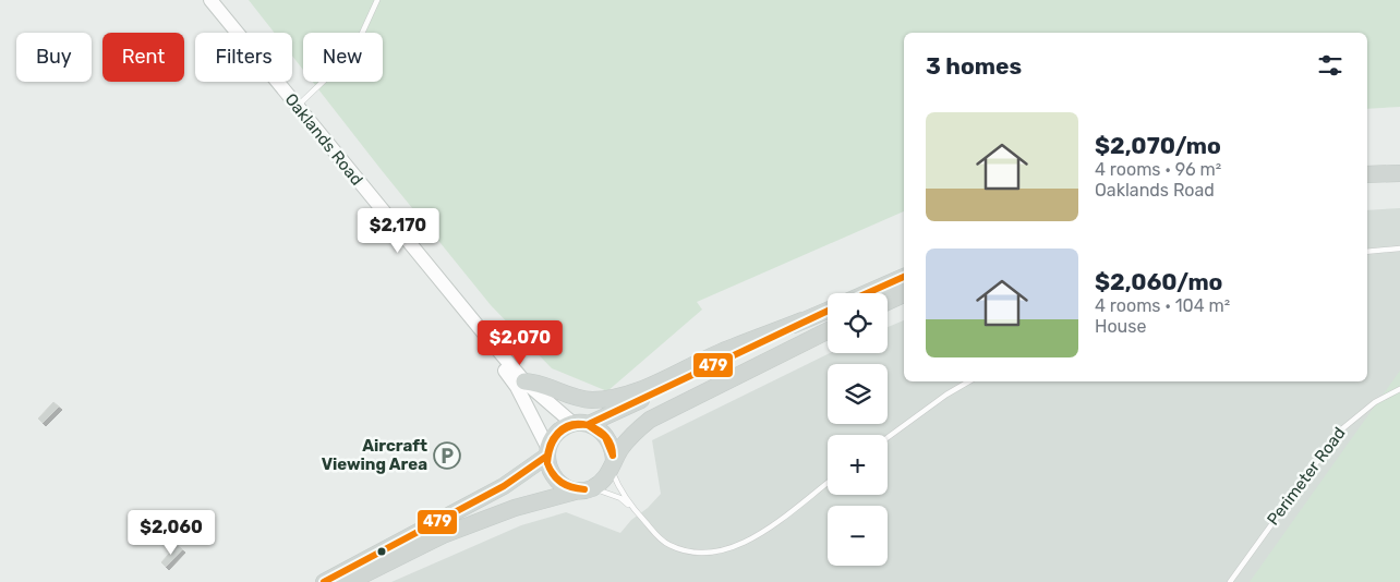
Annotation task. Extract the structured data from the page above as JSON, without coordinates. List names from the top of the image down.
{
  "streets": {
    "main road": ["Oaklands Road"],
    "lane": ["Perimeter Road"]
  },
  "places": {
    "parking": ["Aircraft Viewing Area"]
  },
  "lines": ["transit line 479"],
  "page": {
    "chip": [
      "Buy",
      "Rent",
      "Filters",
      "New"
    ],
    "heading": "3 homes",
    "list": [
      {
        "name": "$2,070/mo",
        "note": "4 rooms · 96 m² · Oaklands Road"
      },
      {
        "name": "$2,060/mo",
        "note": "4 rooms · 104 m² · House"
      }
    ],
    "price": ["$2,170", "$2,070", "$2,060"],
    "map_buttons": ["+", "−"]
  }
}
